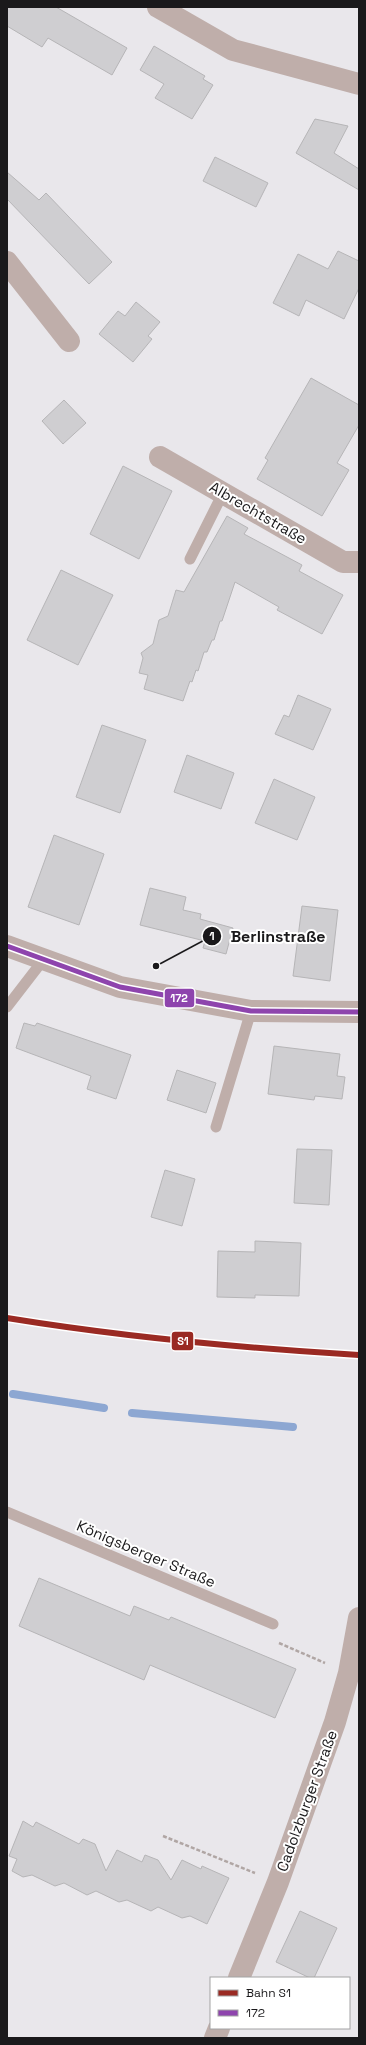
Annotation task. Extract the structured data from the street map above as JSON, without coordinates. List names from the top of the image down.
{
  "streets": {
    "street": ["Albrechtstraße", "Cadolzburger Straße"],
    "lane": ["Königsberger Straße"]
  },
  "places": ["Berlinstraße"],
  "lines": ["transit line 172", "rail line S1"],
  "legend": ["Bahn S1", "172"]
}
